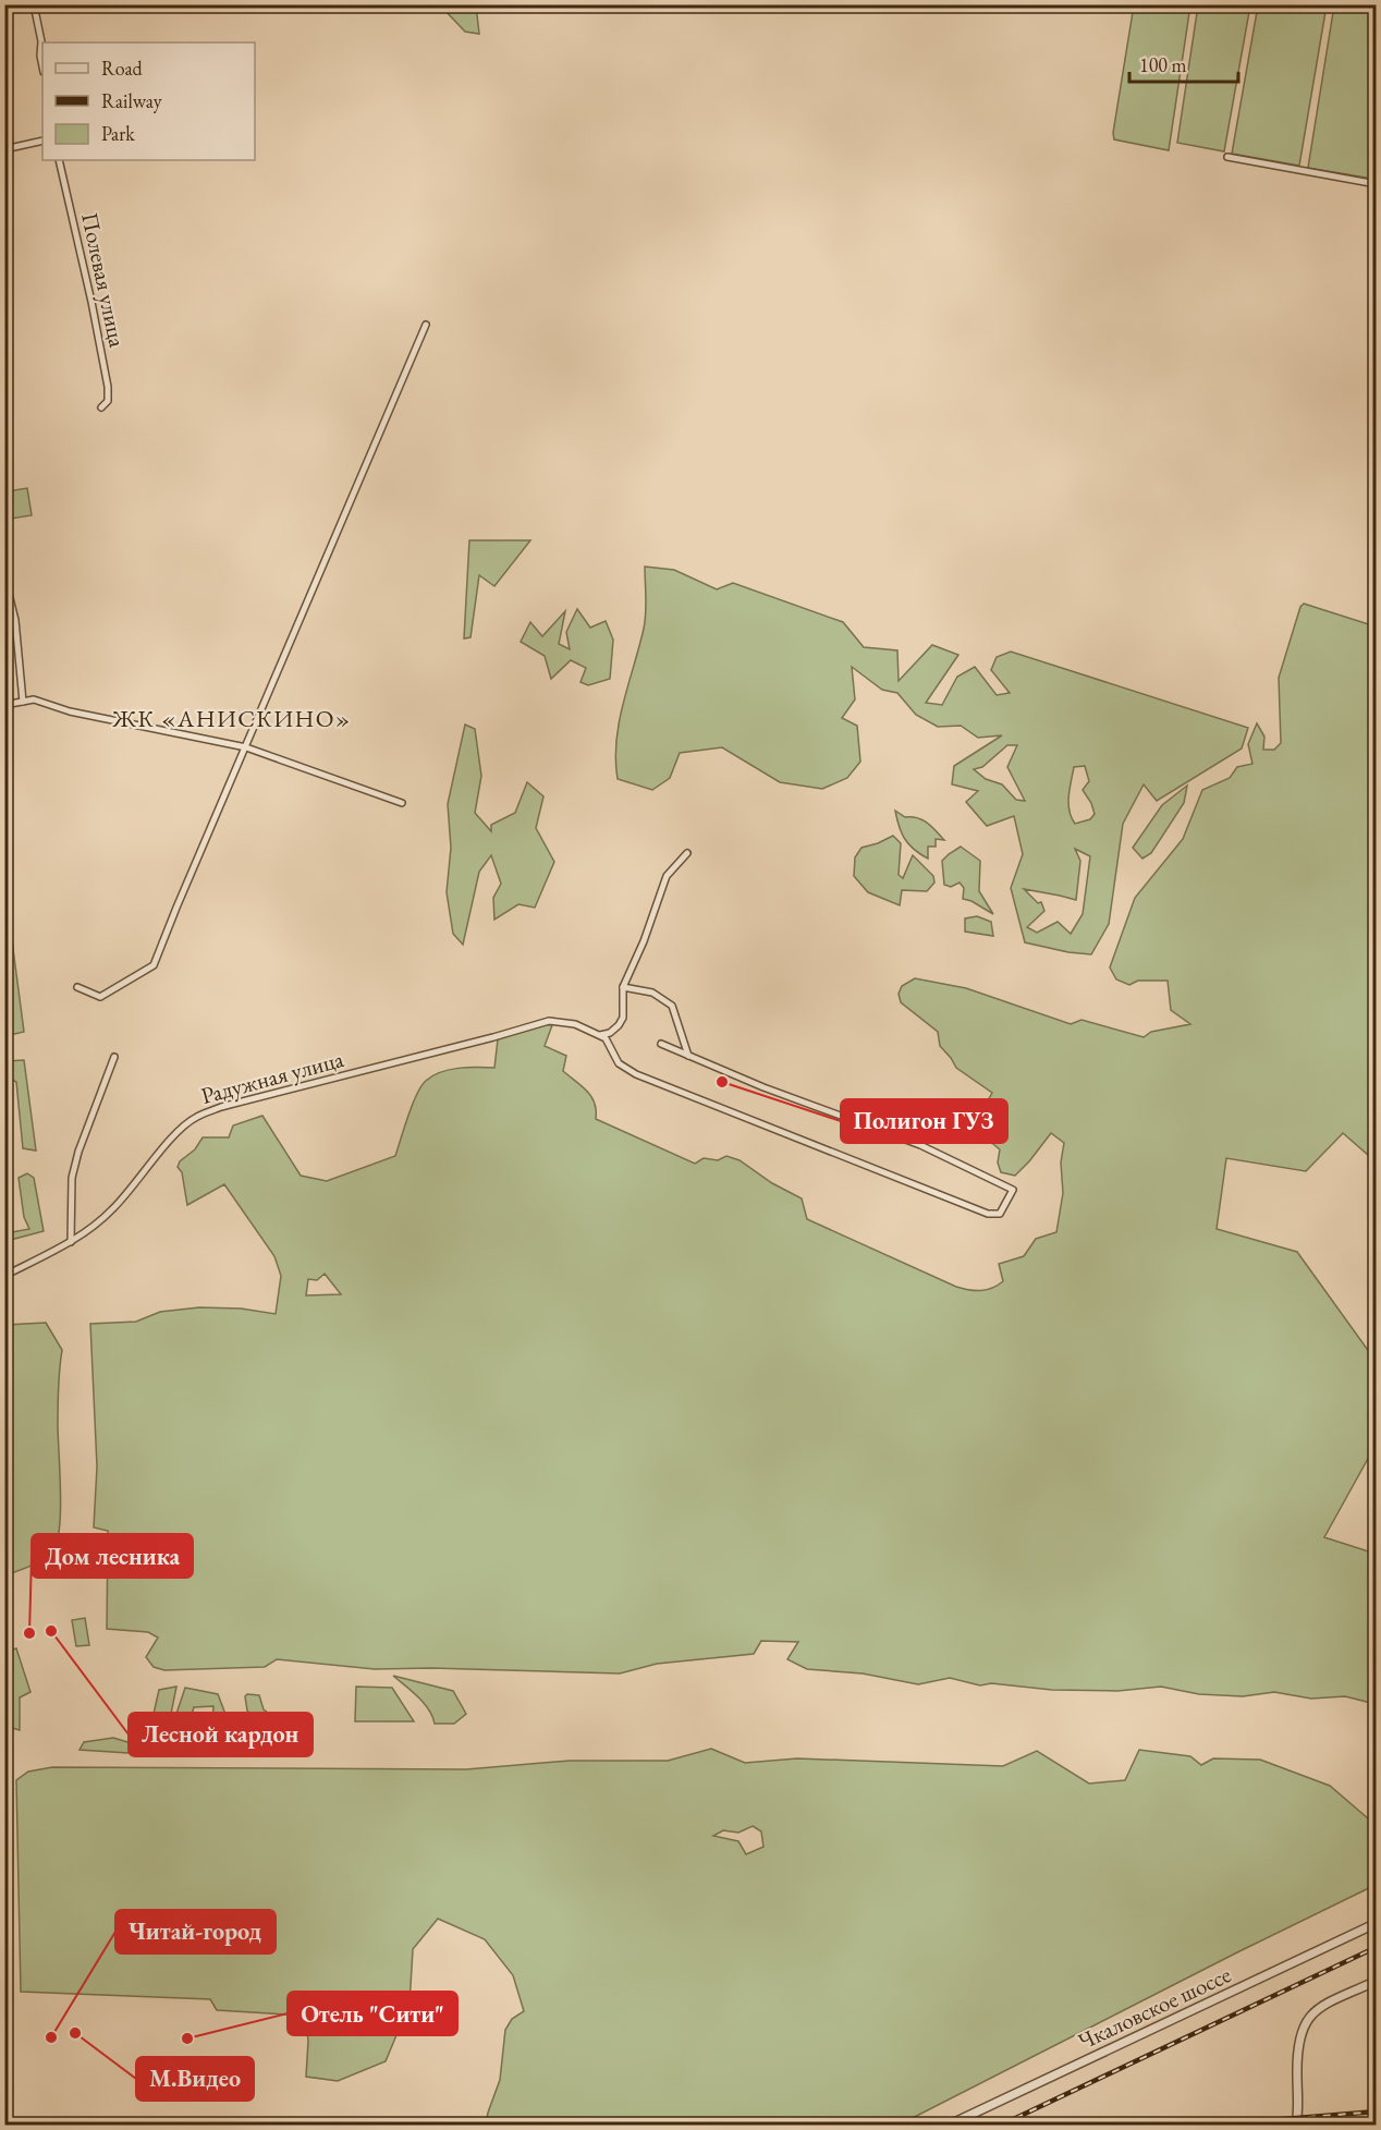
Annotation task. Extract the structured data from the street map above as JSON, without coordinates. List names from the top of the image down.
{
  "streets": {
    "street": ["Полевая улица", "Радужная улица", "Чкаловское шоссе"]
  },
  "districts": ["ЖК «АНИСКИНО»"],
  "places": [
    "Полигон ГУЗ",
    "Лесной кардон",
    "Дом лесника",
    "М.Видео",
    "Читай-город",
    "Отель \"Сити\""
  ],
  "legend": ["Road", "Railway", "Park"],
  "scale_bar": "100 m"
}
